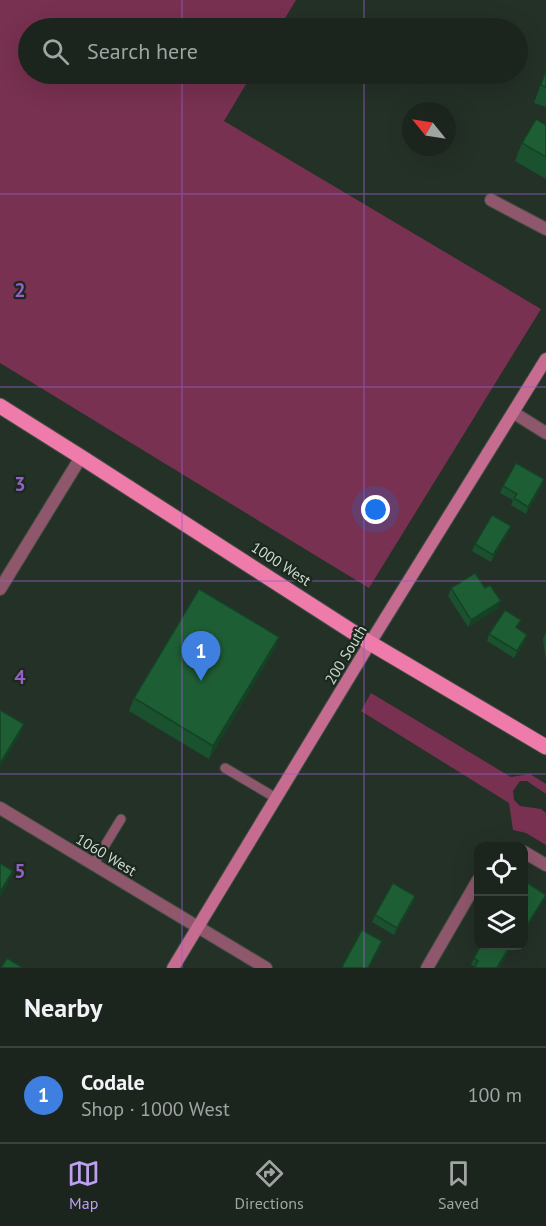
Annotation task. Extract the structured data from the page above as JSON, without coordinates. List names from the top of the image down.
{
  "streets": {
    "main road": ["1000 West"],
    "street": ["200 South", "1060 West"]
  },
  "crossings": [
    ["1000 West", "200 South"],
    ["200 South", "1060 West"]
  ],
  "north": "top left",
  "page": {
    "search": "Search here",
    "pins": "1",
    "heading": "Nearby",
    "list": [
      {
        "mark": "1",
        "name": "Codale",
        "note": "Shop · 1000 West",
        "value": "100 m"
      }
    ],
    "nav": ["Map", "Directions", "Saved"]
  },
  "grid": {
    "rows": [
      "2",
      "3",
      "4",
      "5"
    ]
  }
}
